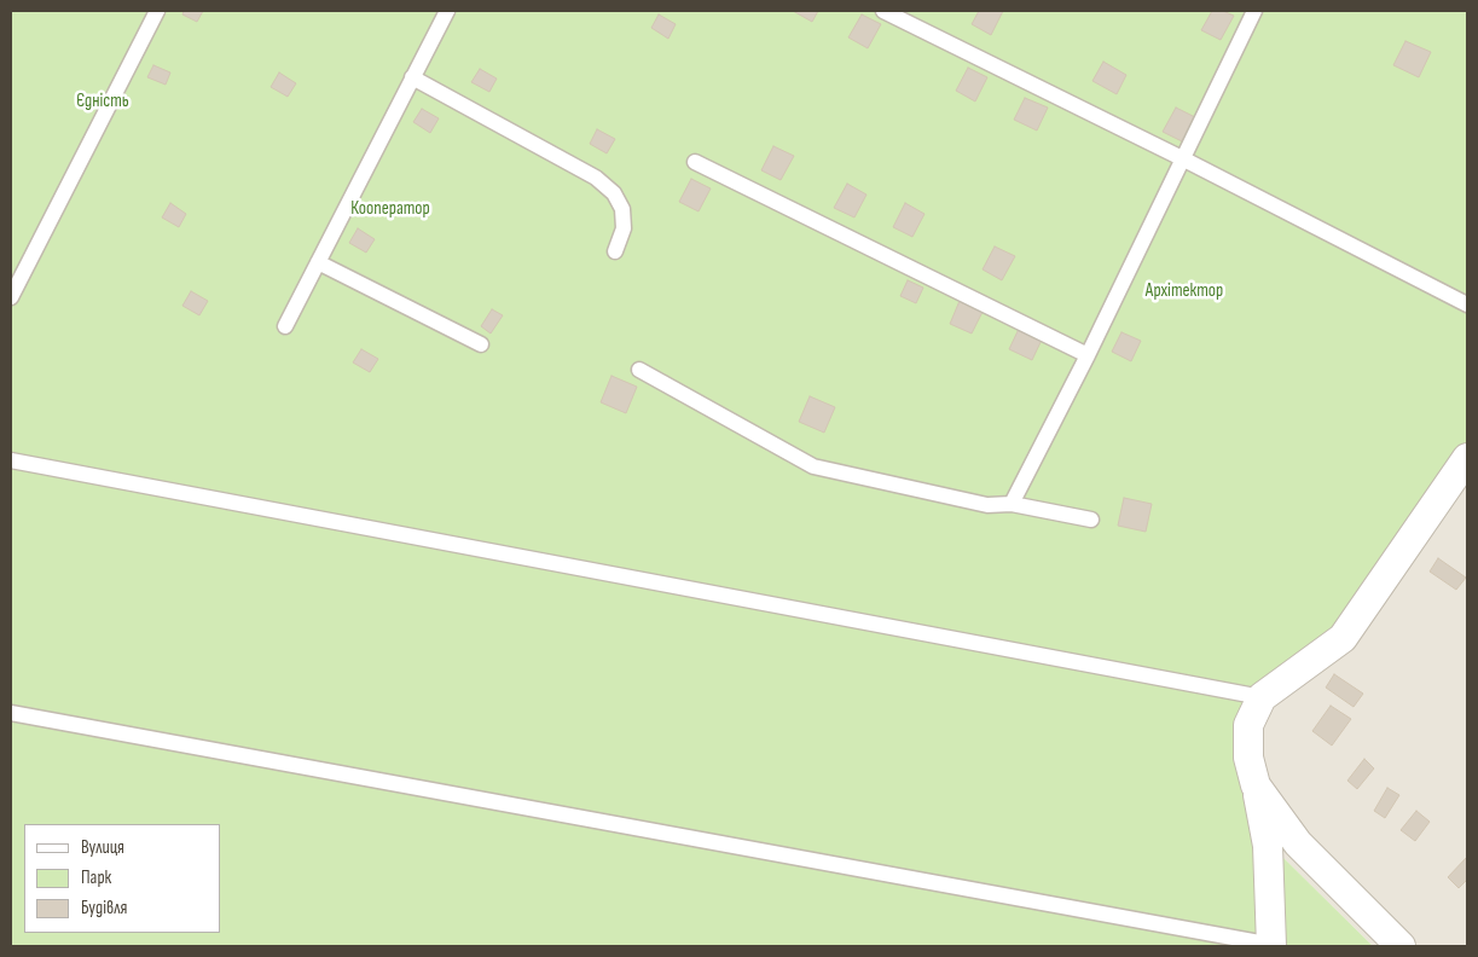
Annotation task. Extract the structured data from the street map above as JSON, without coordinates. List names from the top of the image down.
{
  "parks": ["Єдність", "Кооператор", "Архітектор"],
  "legend": ["Вулиця", "Парк", "Будівля"]
}
